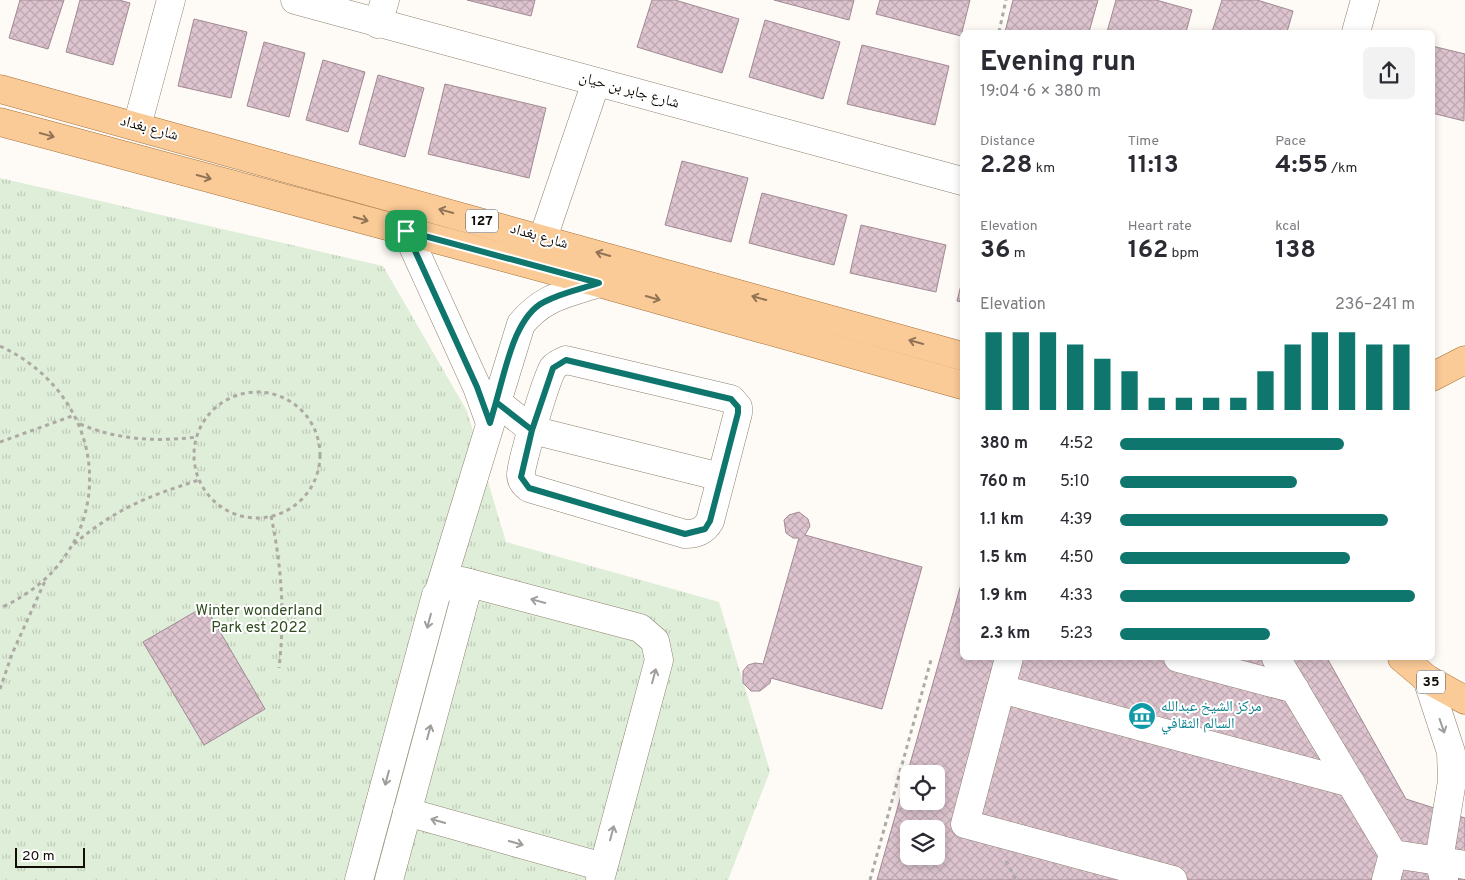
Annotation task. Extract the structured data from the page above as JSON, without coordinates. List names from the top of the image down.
{
  "streets": {
    "main road": ["شارع بغداد", "127", "35"],
    "street": ["شارع جابر بن حيان"]
  },
  "parks": ["Winter wonderland Park est 2022"],
  "places": {
    "museum": ["مركز الشيخ عبدالله السالم الثقافي"]
  },
  "scale_bar": "20 m",
  "page": {
    "heading": ["Evening run", "19:04 · 6 × 380 m"],
    "stats": [
      ["Distance", "2.28 km"],
      ["Time", "11:13"],
      ["Pace", "4:55 /km"],
      ["Elevation", "36 m"],
      ["Heart rate", "162 bpm"],
      ["kcal", "138"]
    ],
    "chart": ["Elevation", "236–241 m"],
    "list": [
      {
        "name": "380 m",
        "note": "4:52"
      },
      {
        "name": "760 m",
        "note": "5:10"
      },
      {
        "name": "1.1 km",
        "note": "4:39"
      },
      {
        "name": "1.5 km",
        "note": "4:50"
      },
      {
        "name": "1.9 km",
        "note": "4:33"
      },
      {
        "name": "2.3 km",
        "note": "5:23"
      }
    ],
    "scale": "20 m"
  }
}
